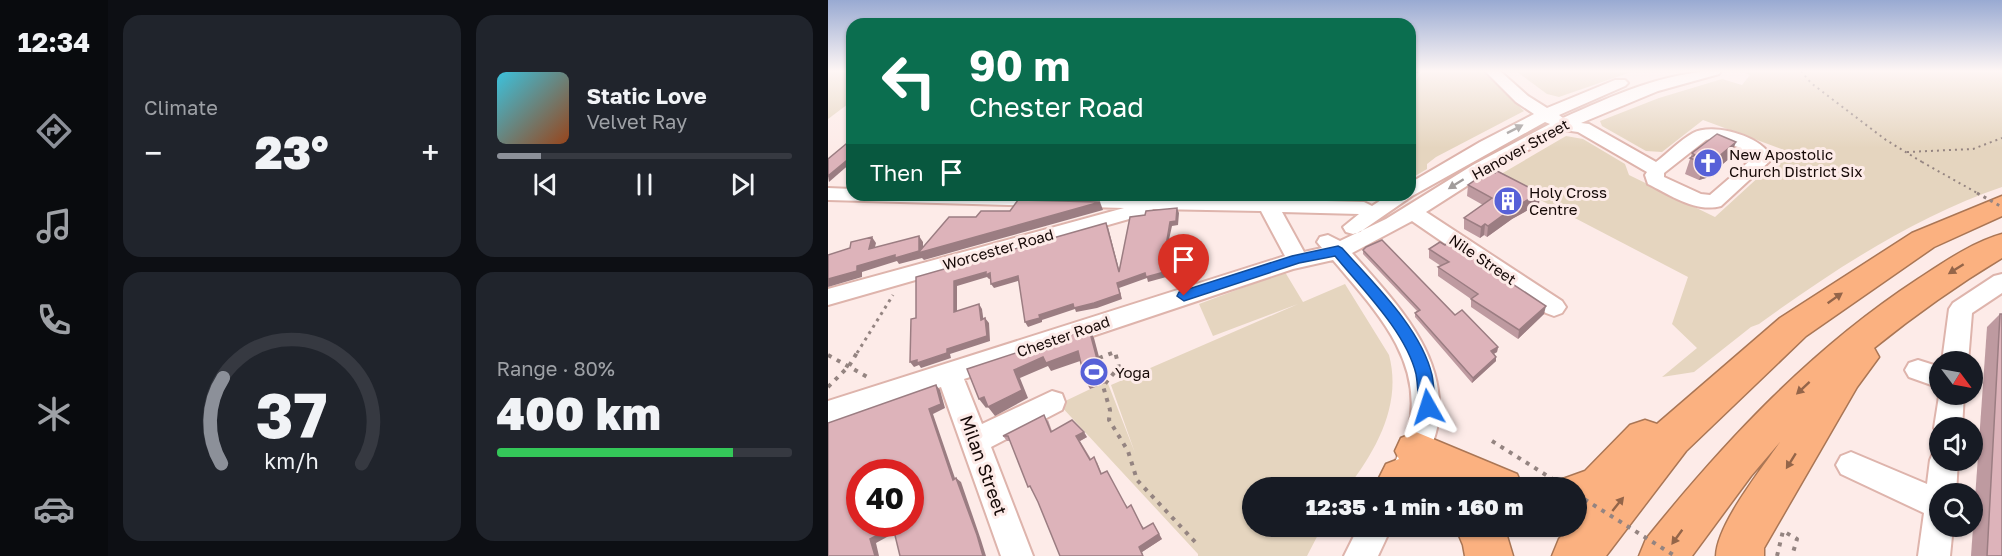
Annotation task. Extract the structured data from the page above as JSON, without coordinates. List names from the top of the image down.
{
  "streets": {
    "street": [
      "Hanover Street",
      "Worcester Road",
      "Nile Street",
      "Chester Road",
      "Milan Street"
    ]
  },
  "crossings": [
    ["Hanover Street", "Chester Road"],
    ["Chester Road", "Milan Street"]
  ],
  "places": {
    "church": ["New Apostolic Church District Six"],
    "building": ["Holy Cross Centre"],
    "sports": ["Yoga"]
  },
  "north": "bottom right",
  "page": {
    "tabs": "12:34",
    "tile": [
      "Climate",
      ["Range · 80%", "400 km"]
    ],
    "turn": ["90 m", "Chester Road"],
    "song": ["Static Love", "Velvet Ray"],
    "heat": ["−", "23°", "+"],
    "then": "Then",
    "limit": "40",
    "trip": "12:35 · 1 min · 160 m",
    "gauge": ["37", "km/h"]
  }
}
